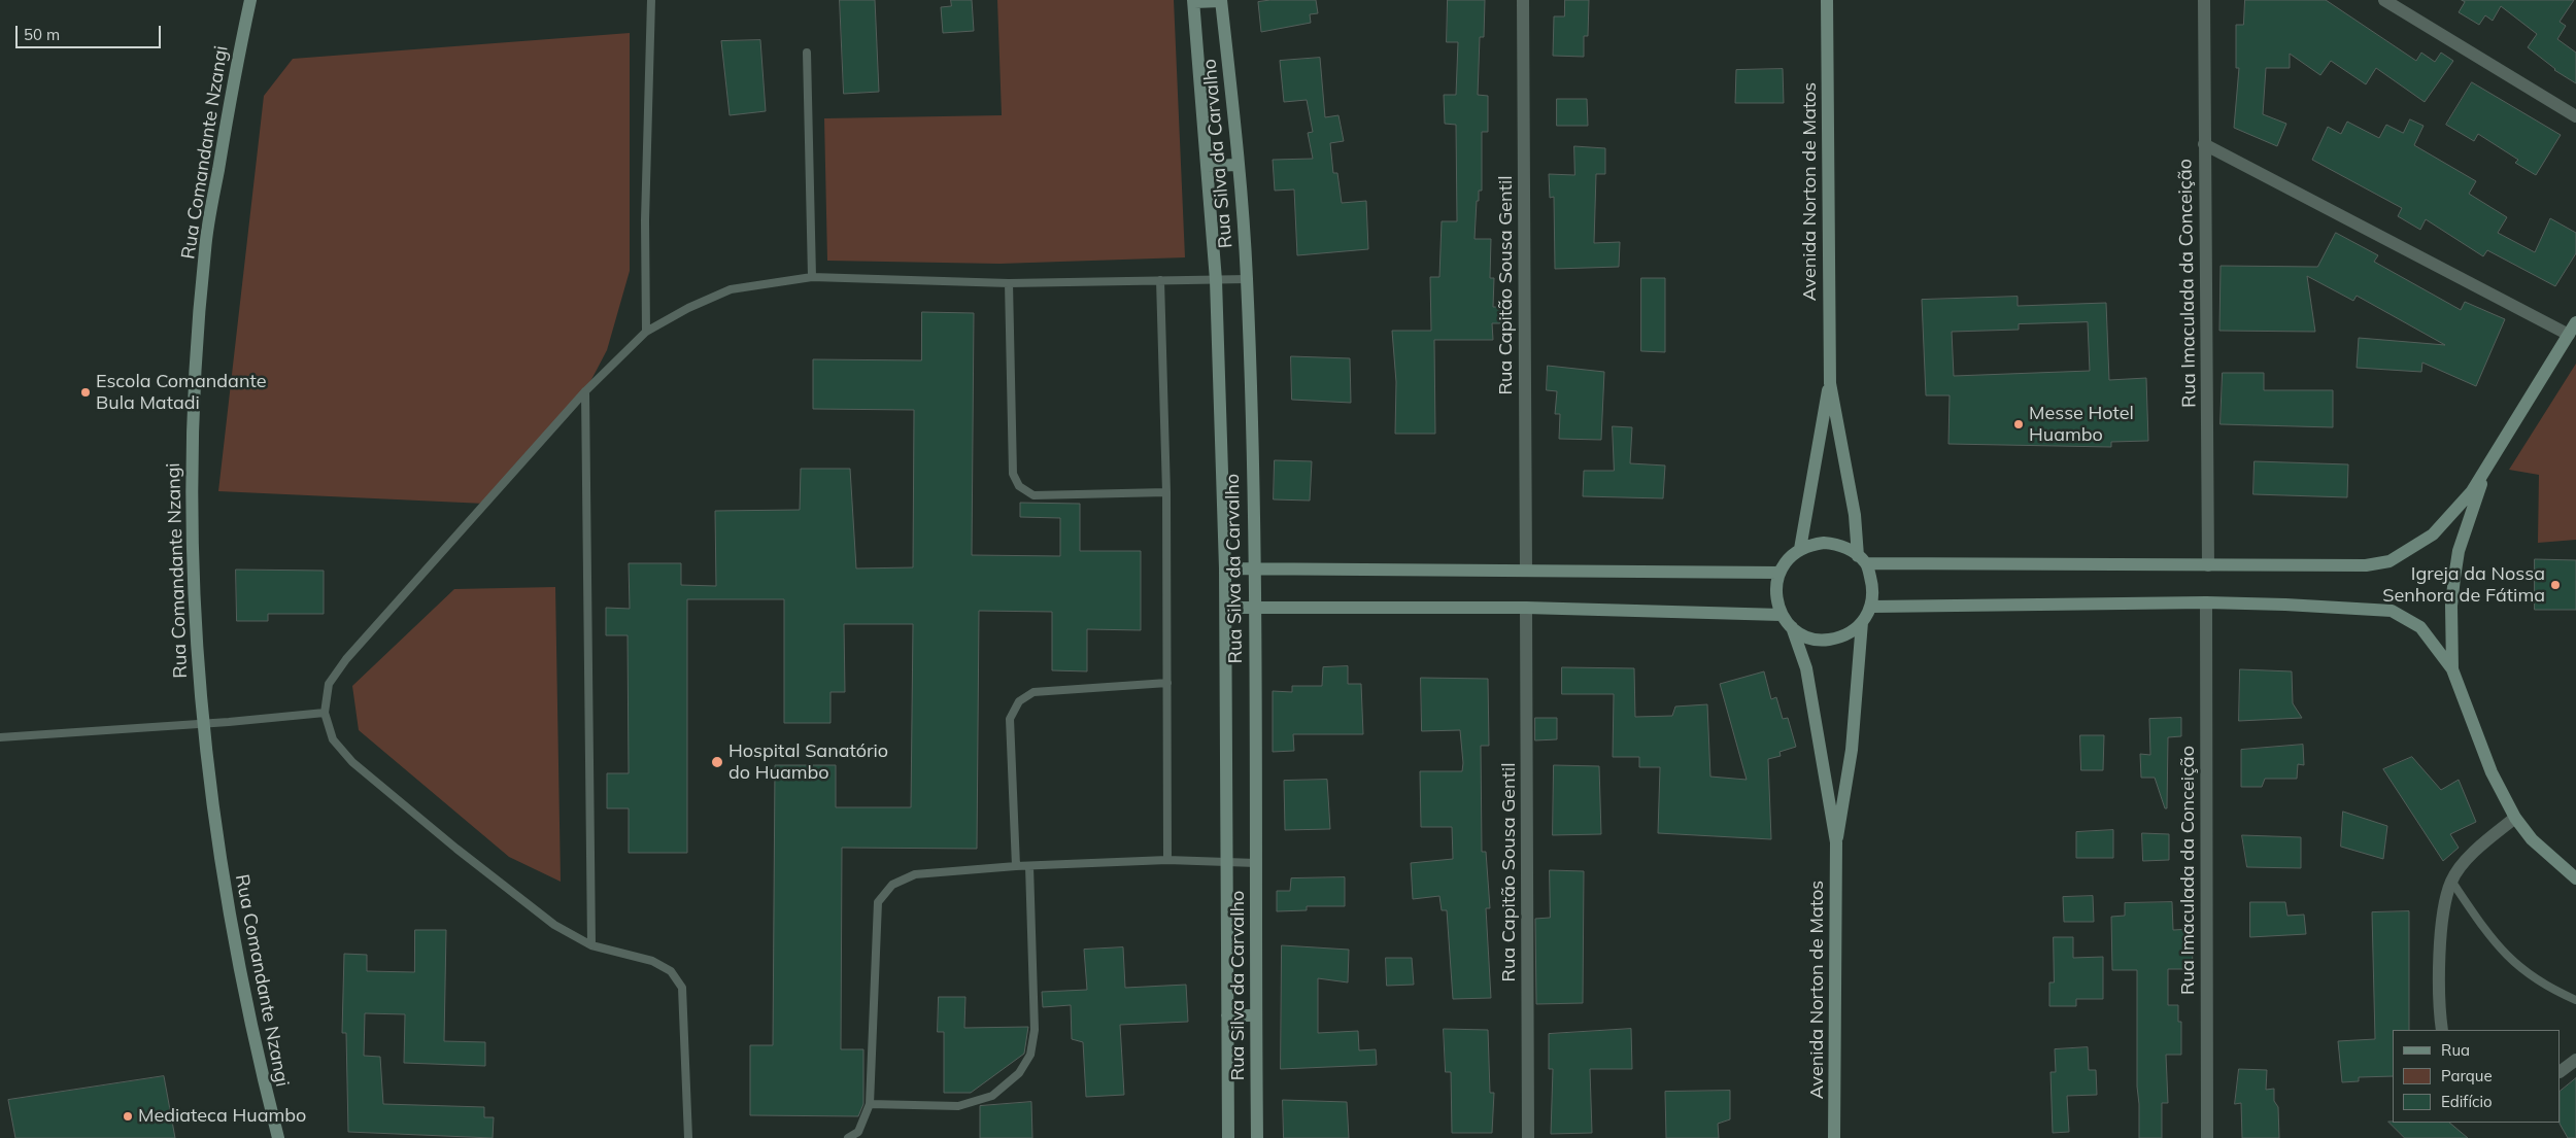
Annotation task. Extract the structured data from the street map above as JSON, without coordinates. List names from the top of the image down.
{
  "streets": {
    "street": [
      "Rua Comandante Nzangi",
      "Rua Silva da Carvalho",
      "Avenida Norton de Matos",
      "Rua Imaculada da Conceição",
      "Rua Capitão Sousa Gentil"
    ]
  },
  "places": [
    "Escola Comandante Bula Matadi",
    "Messe Hotel Huambo",
    "Igreja da Nossa Senhora de Fátima",
    "Hospital Sanatório do Huambo",
    "Mediateca Huambo"
  ],
  "legend": ["Rua", "Parque", "Edifício"],
  "scale_bar": "50 m"
}
